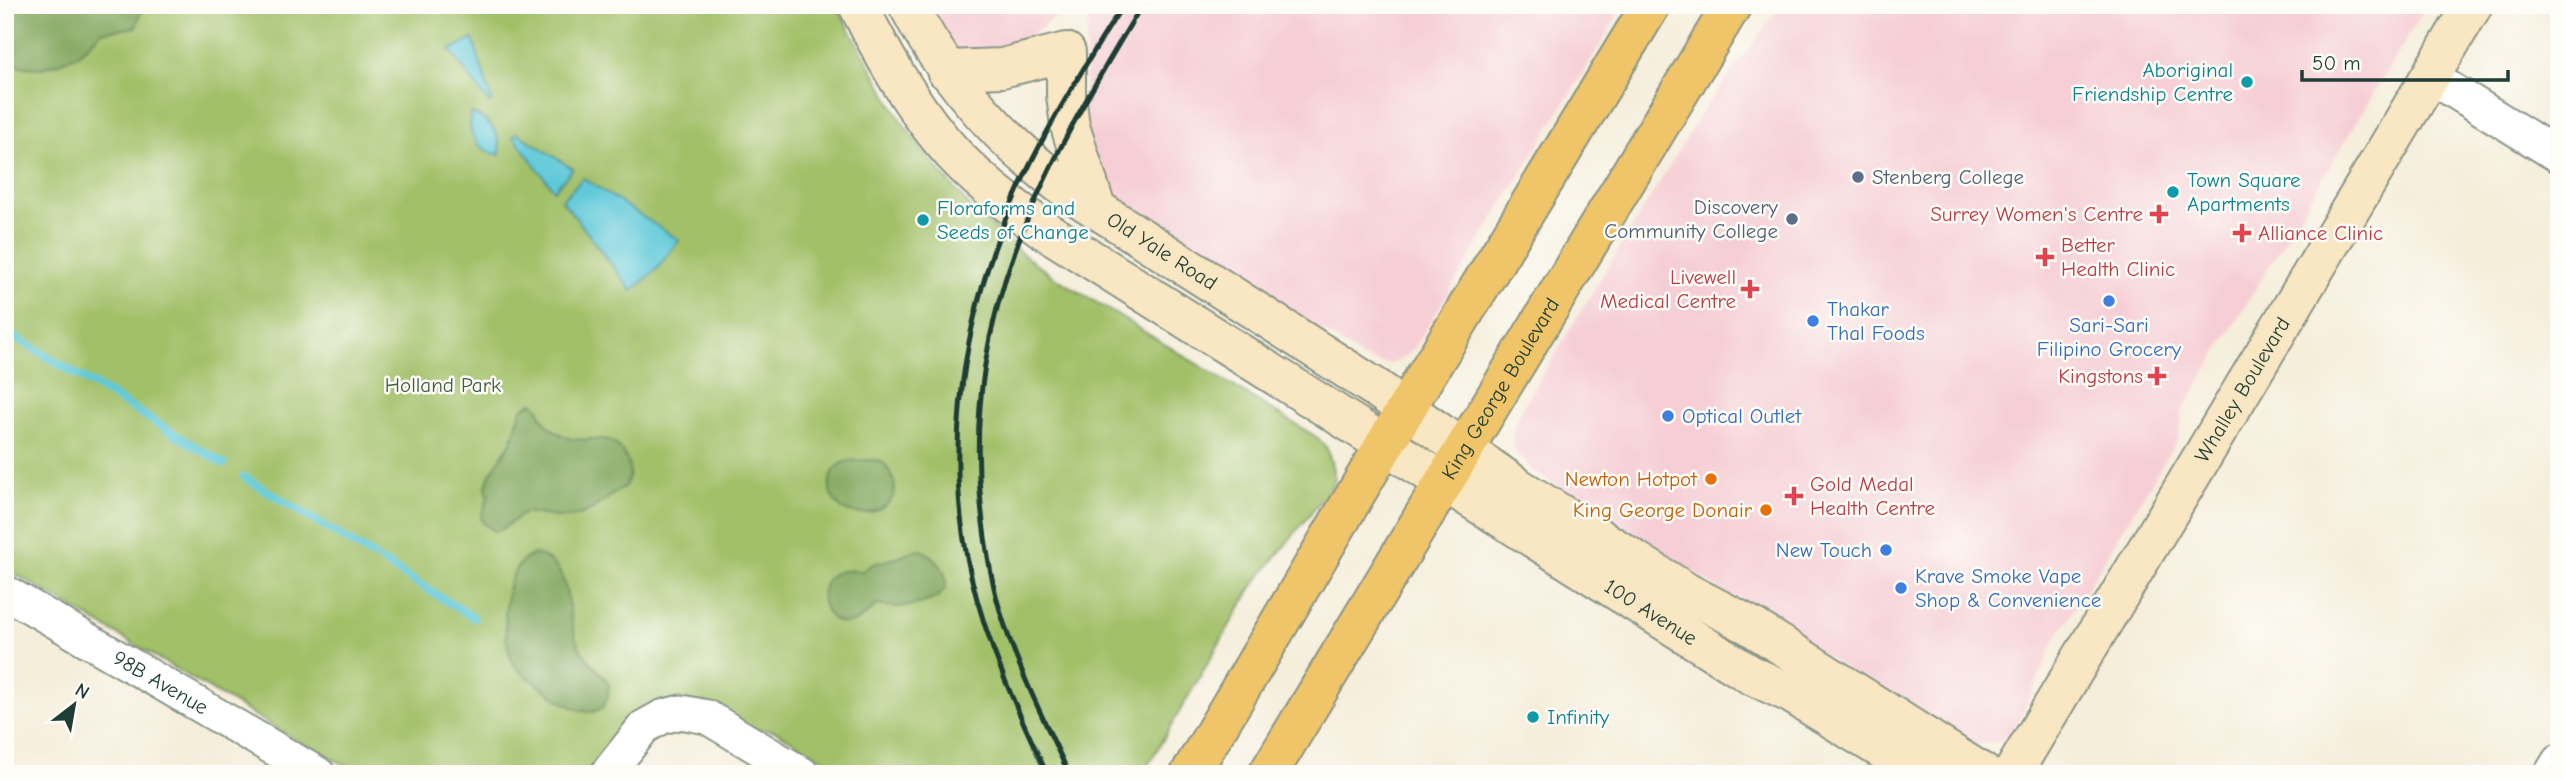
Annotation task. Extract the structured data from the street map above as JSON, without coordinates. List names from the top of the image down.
{
  "streets": {
    "main road": [
      "Old Yale Road",
      "King George Boulevard",
      "Whalley Boulevard",
      "100 Avenue"
    ],
    "street": ["98B Avenue"]
  },
  "crossings": [
    ["Old Yale Road", "King George Boulevard"],
    ["Old Yale Road", "100 Avenue"],
    ["King George Boulevard", "100 Avenue"]
  ],
  "parks": ["Holland Park"],
  "places": {
    "other": [
      "Aboriginal Friendship Centre",
      "Stenberg College",
      "Town Square Apartments",
      "Discovery Community College",
      "Floraforms and Seeds of Change",
      "Sari-Sari Filipino Grocery",
      "Thakar Thal Foods",
      "Optical Outlet",
      "Newton Hotpot",
      "King George Donair",
      "New Touch",
      "Krave Smoke Vape Shop & Convenience",
      "Infinity"
    ],
    "health": [
      "Surrey Women's Centre",
      "Alliance Clinic",
      "Better Health Clinic",
      "Livewell Medical Centre",
      "Kingstons",
      "Gold Medal Health Centre"
    ]
  },
  "scale_bar": "50 m",
  "north": "top right"
}
